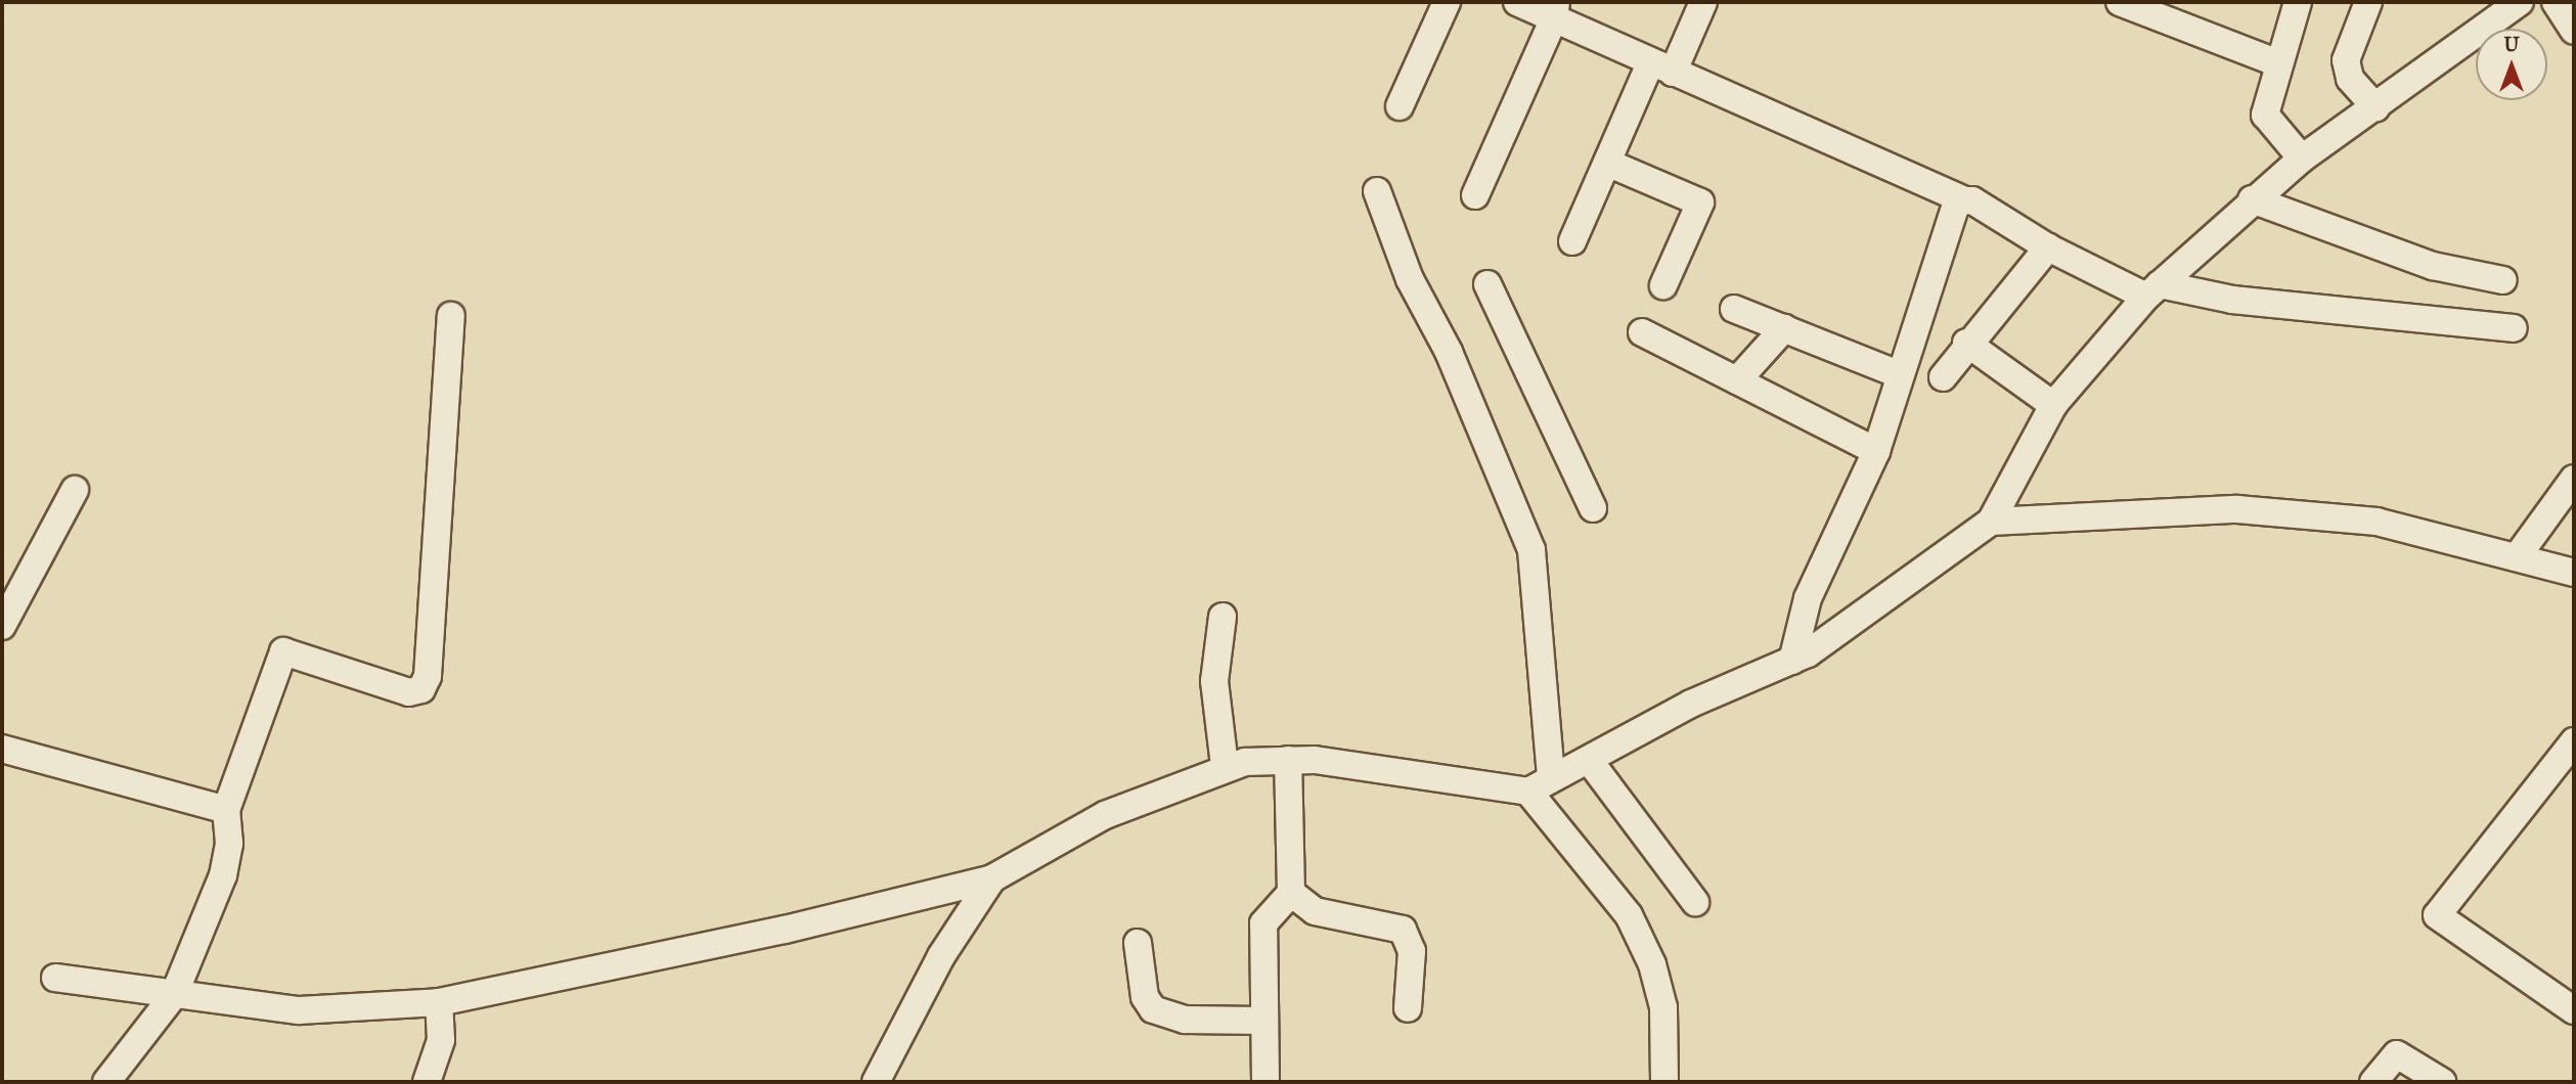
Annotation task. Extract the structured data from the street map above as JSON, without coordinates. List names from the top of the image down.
{
  "north": "top"
}
